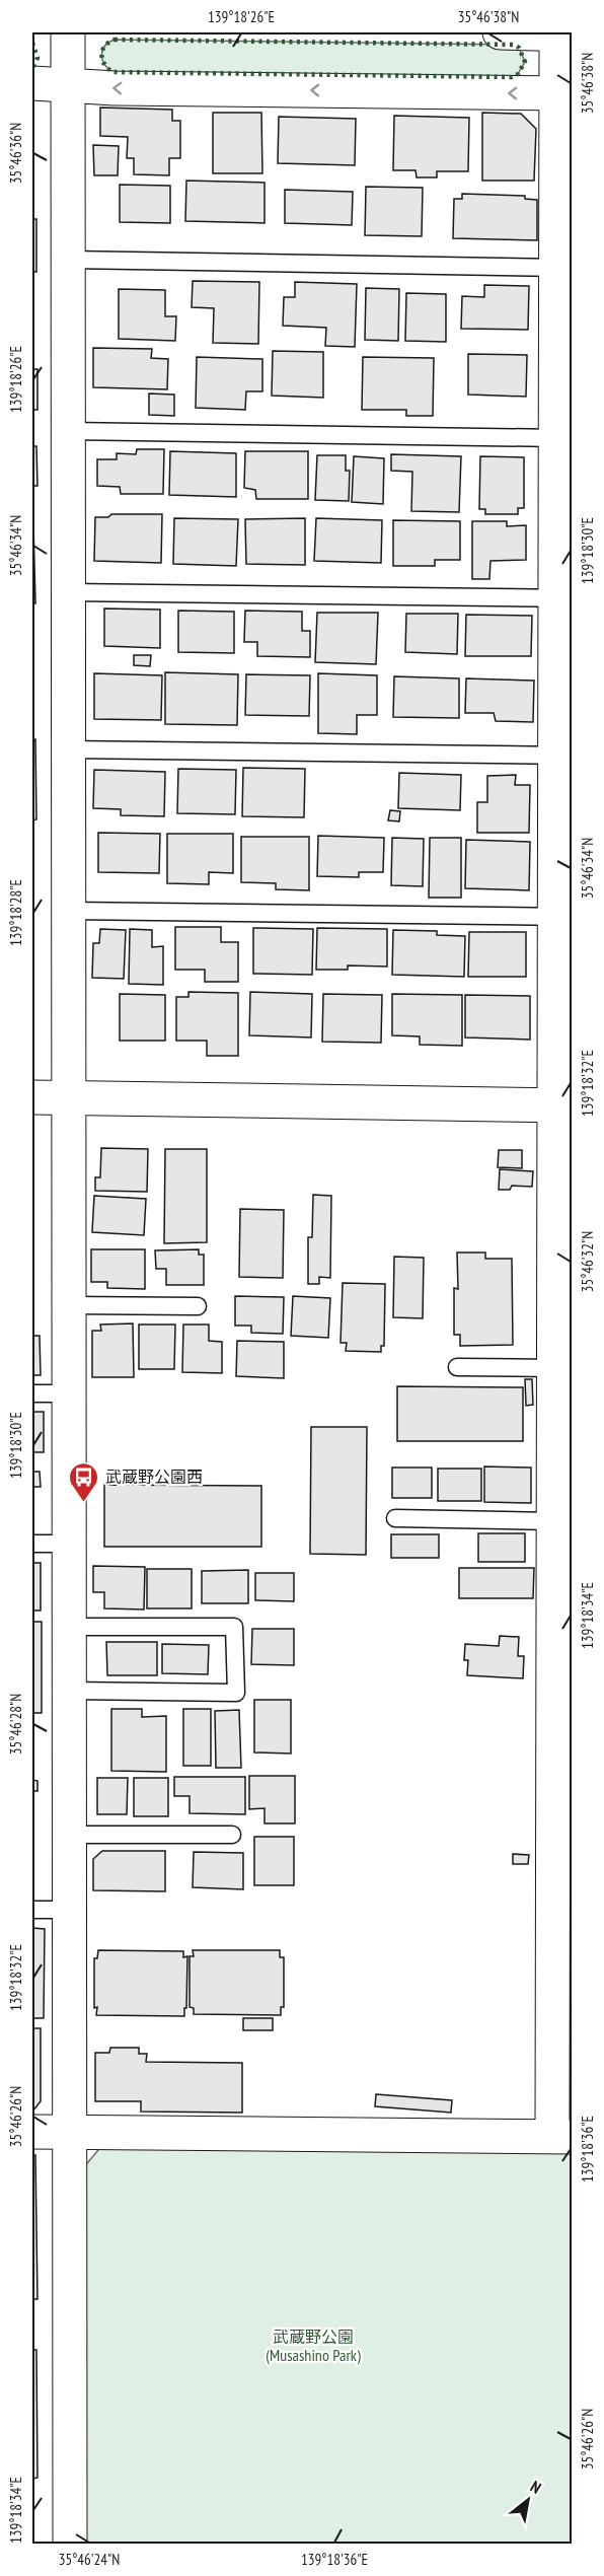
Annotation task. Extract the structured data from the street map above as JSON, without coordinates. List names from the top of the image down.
{
  "parks": ["武蔵野公園 (Musashino Park)"],
  "places": {
    "bus stop": ["武蔵野公園西"]
  },
  "north": "top right",
  "coordinates": [
    "139°18'26\"E",
    "35°46'38\"N",
    "35°46'36\"N",
    "35°46'34\"N",
    "139°18'30\"E",
    "139°18'28\"E",
    "139°18'32\"E",
    "35°46'32\"N",
    "139°18'34\"E",
    "35°46'28\"N",
    "35°46'26\"N",
    "139°18'36\"E",
    "35°46'24\"N"
  ]
}
